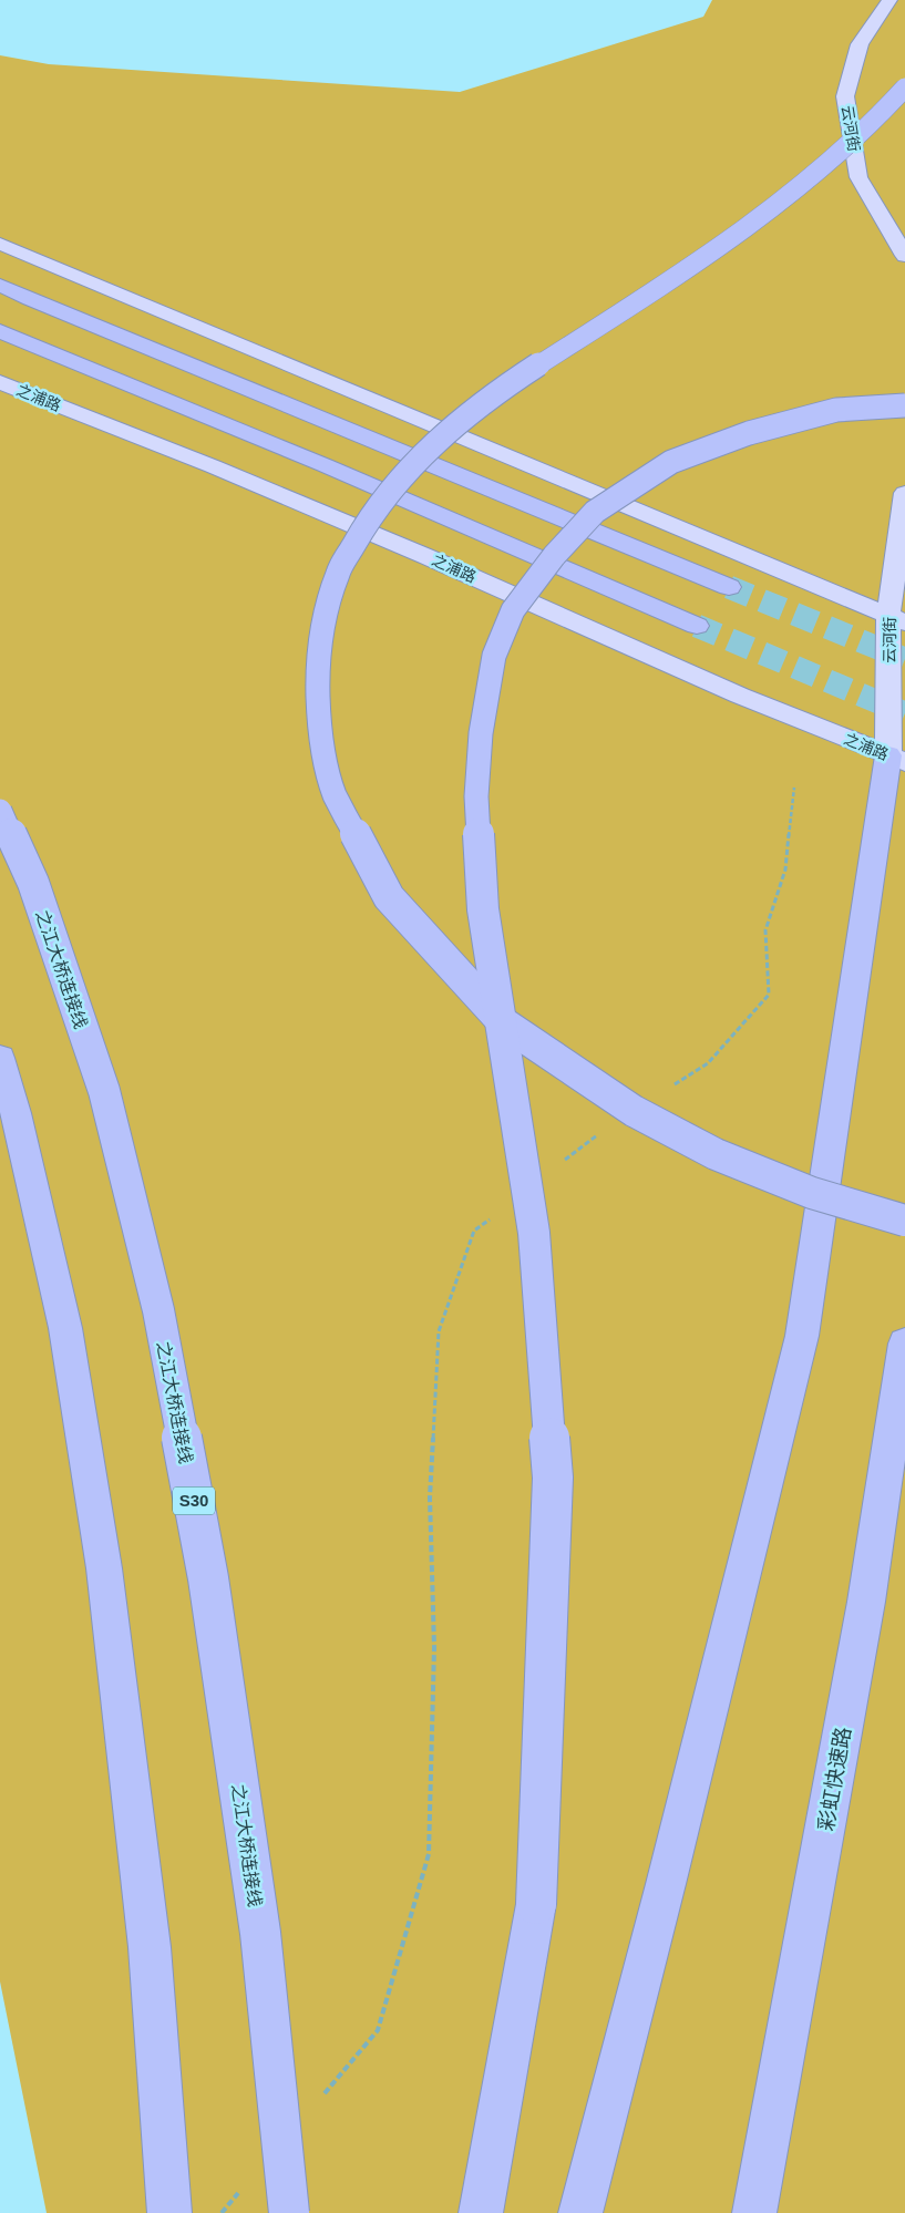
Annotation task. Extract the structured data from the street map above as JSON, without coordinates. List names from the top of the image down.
{
  "streets": {
    "highway": ["之江大桥连接线", "S30", "彩虹快速路"],
    "main road": ["云河街", "之浦路"]
  },
  "crossings": [
    ["云河街", "之浦路"]
  ]
}
